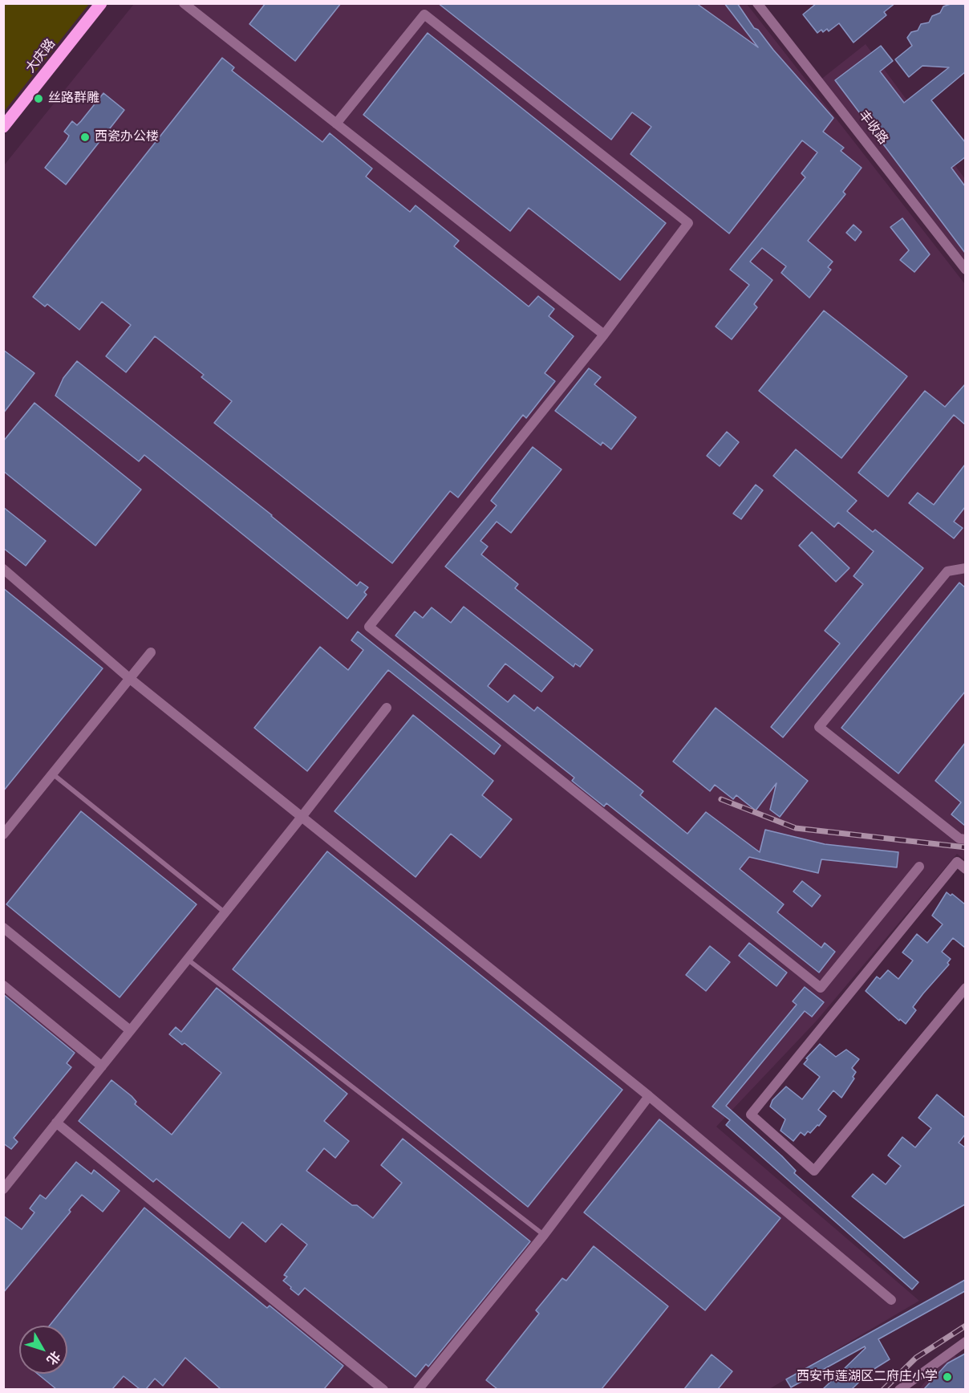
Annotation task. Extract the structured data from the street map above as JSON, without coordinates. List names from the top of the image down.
{
  "streets": {
    "main road": ["大庆路"],
    "street": ["丰收路"]
  },
  "places": ["丝路群雕", "西瓷办公楼", "西安市莲湖区二府庄小学"],
  "north": "bottom right"
}
